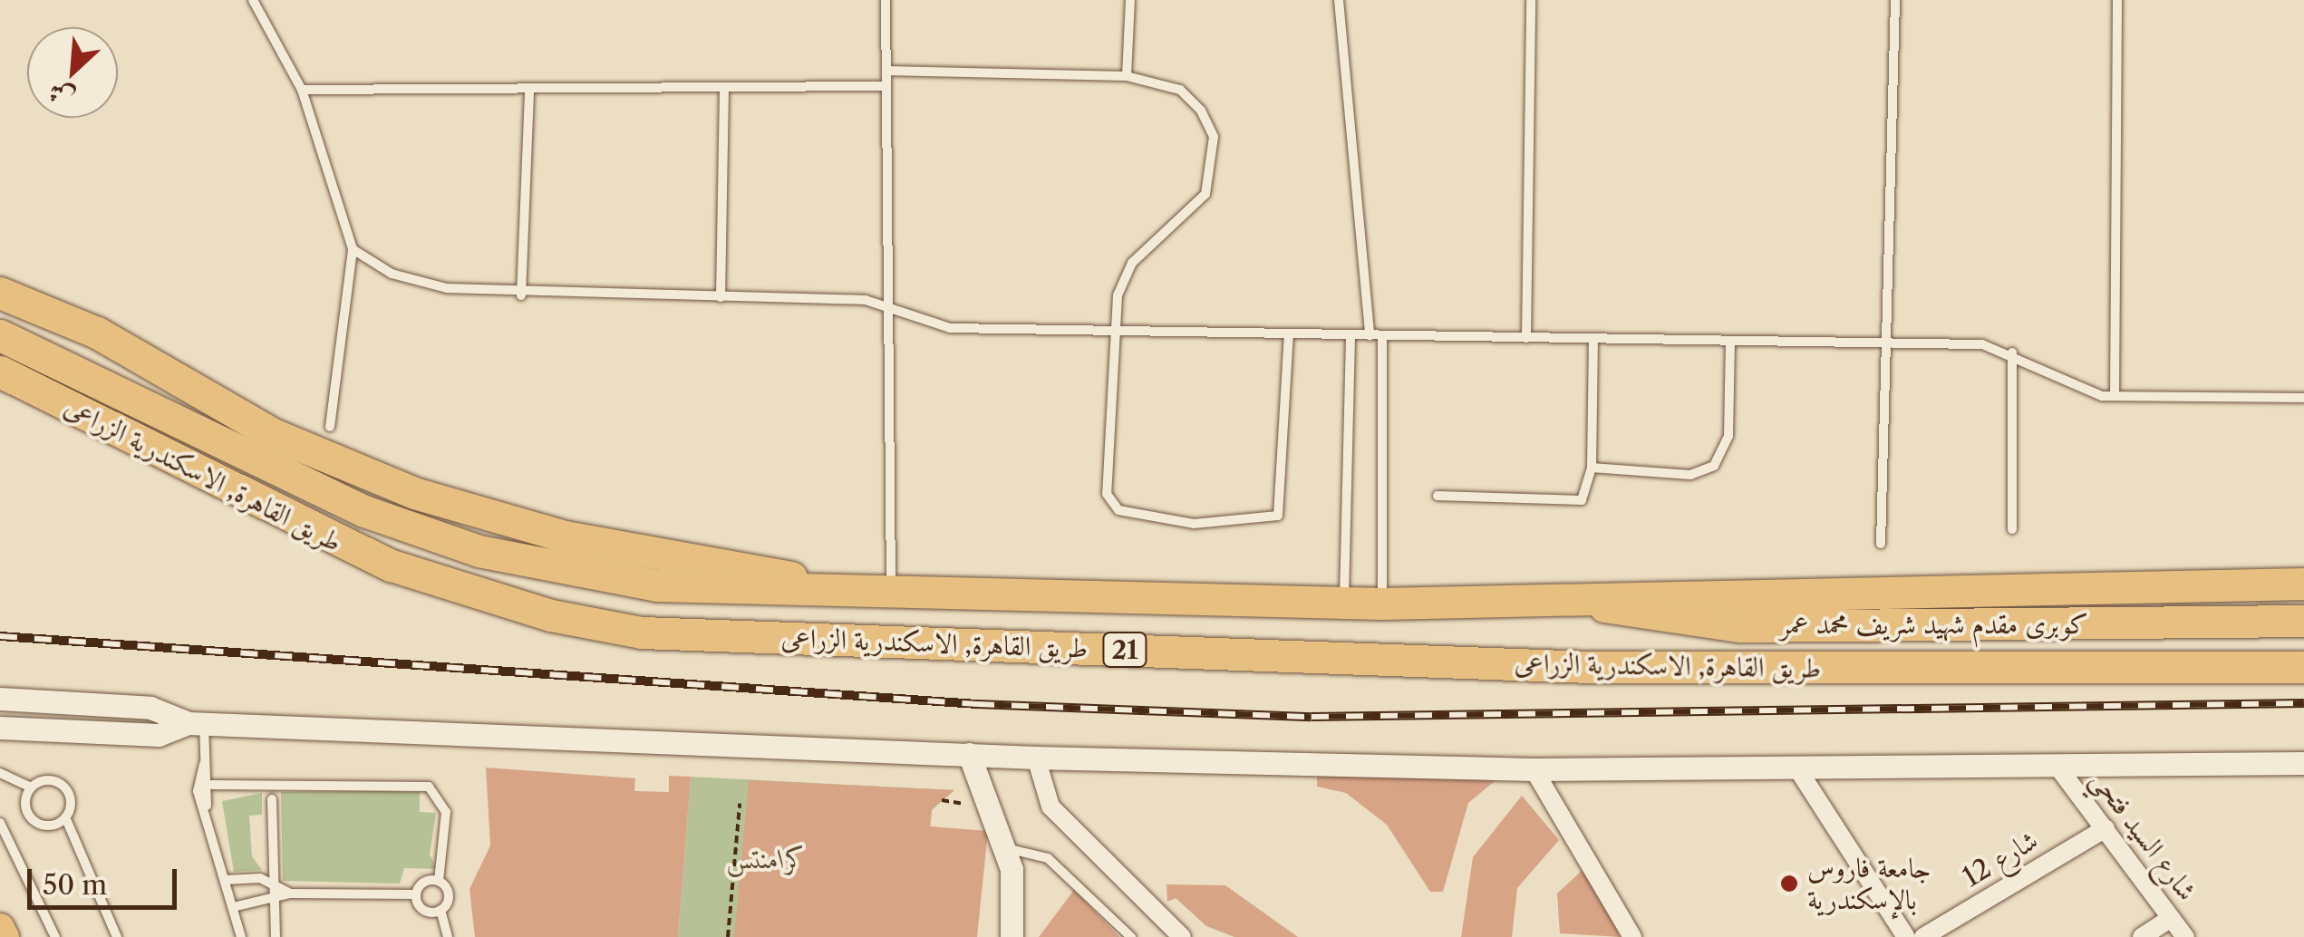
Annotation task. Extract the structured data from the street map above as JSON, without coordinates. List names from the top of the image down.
{
  "streets": {
    "highway": ["طريق القاهرة, الاسكندرية الزراعى", "كوبرى مقدم شهيد شريف محمد عمر", "21"],
    "street": ["شارع السيد فتحي", "شارع 12"]
  },
  "crossings": [
    ["طريق القاهرة, الاسكندرية الزراعى", "كوبرى مقدم شهيد شريف محمد عمر"],
    ["شارع السيد فتحي", "شارع 12"]
  ],
  "parks": ["كرامنتس"],
  "places": ["جامعة فاروس بالإسكندرية"],
  "scale_bar": "50 m",
  "north": "bottom left"
}
